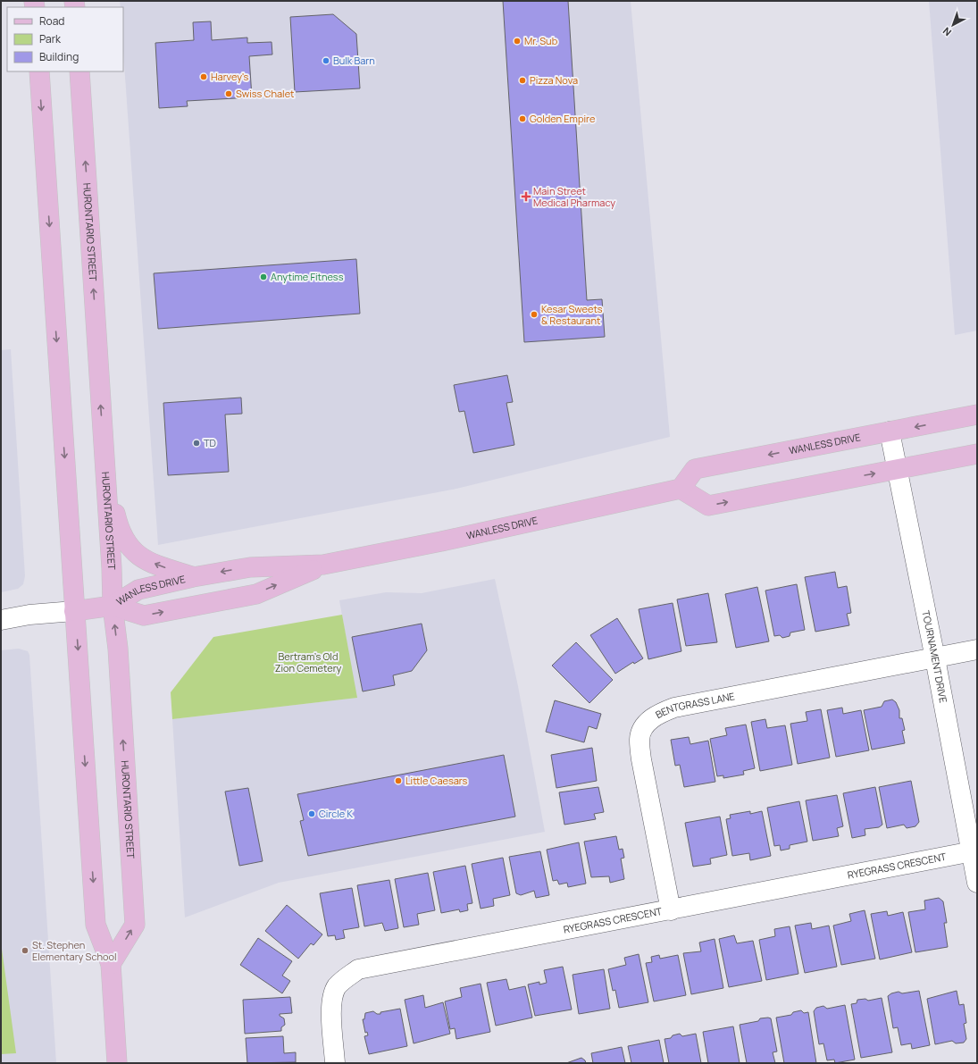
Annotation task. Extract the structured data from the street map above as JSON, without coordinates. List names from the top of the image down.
{
  "streets": {
    "main road": ["HURONTARIO STREET", "WANLESS DRIVE"],
    "street": ["TOURNAMENT DRIVE", "BENTGRASS LANE", "RYEGRASS CRESCENT"]
  },
  "crossings": [
    ["HURONTARIO STREET", "WANLESS DRIVE"],
    ["WANLESS DRIVE", "TOURNAMENT DRIVE"],
    ["TOURNAMENT DRIVE", "BENTGRASS LANE"],
    ["TOURNAMENT DRIVE", "RYEGRASS CRESCENT"],
    ["BENTGRASS LANE", "RYEGRASS CRESCENT"]
  ],
  "parks": ["Bertram's Old Zion Cemetery"],
  "places": {
    "other": [
      "Mr. Sub",
      "Bulk Barn",
      "Harvey's",
      "Pizza Nova",
      "Swiss Chalet",
      "Golden Empire",
      "Anytime Fitness",
      "Kesar Sweets & Restaurant",
      "TD",
      "Little Caesars",
      "Circle K",
      "St. Stephen Elementary School"
    ],
    "health": ["Main Street Medical Pharmacy"]
  },
  "legend": ["Road", "Park", "Building"],
  "north": "bottom left"
}
